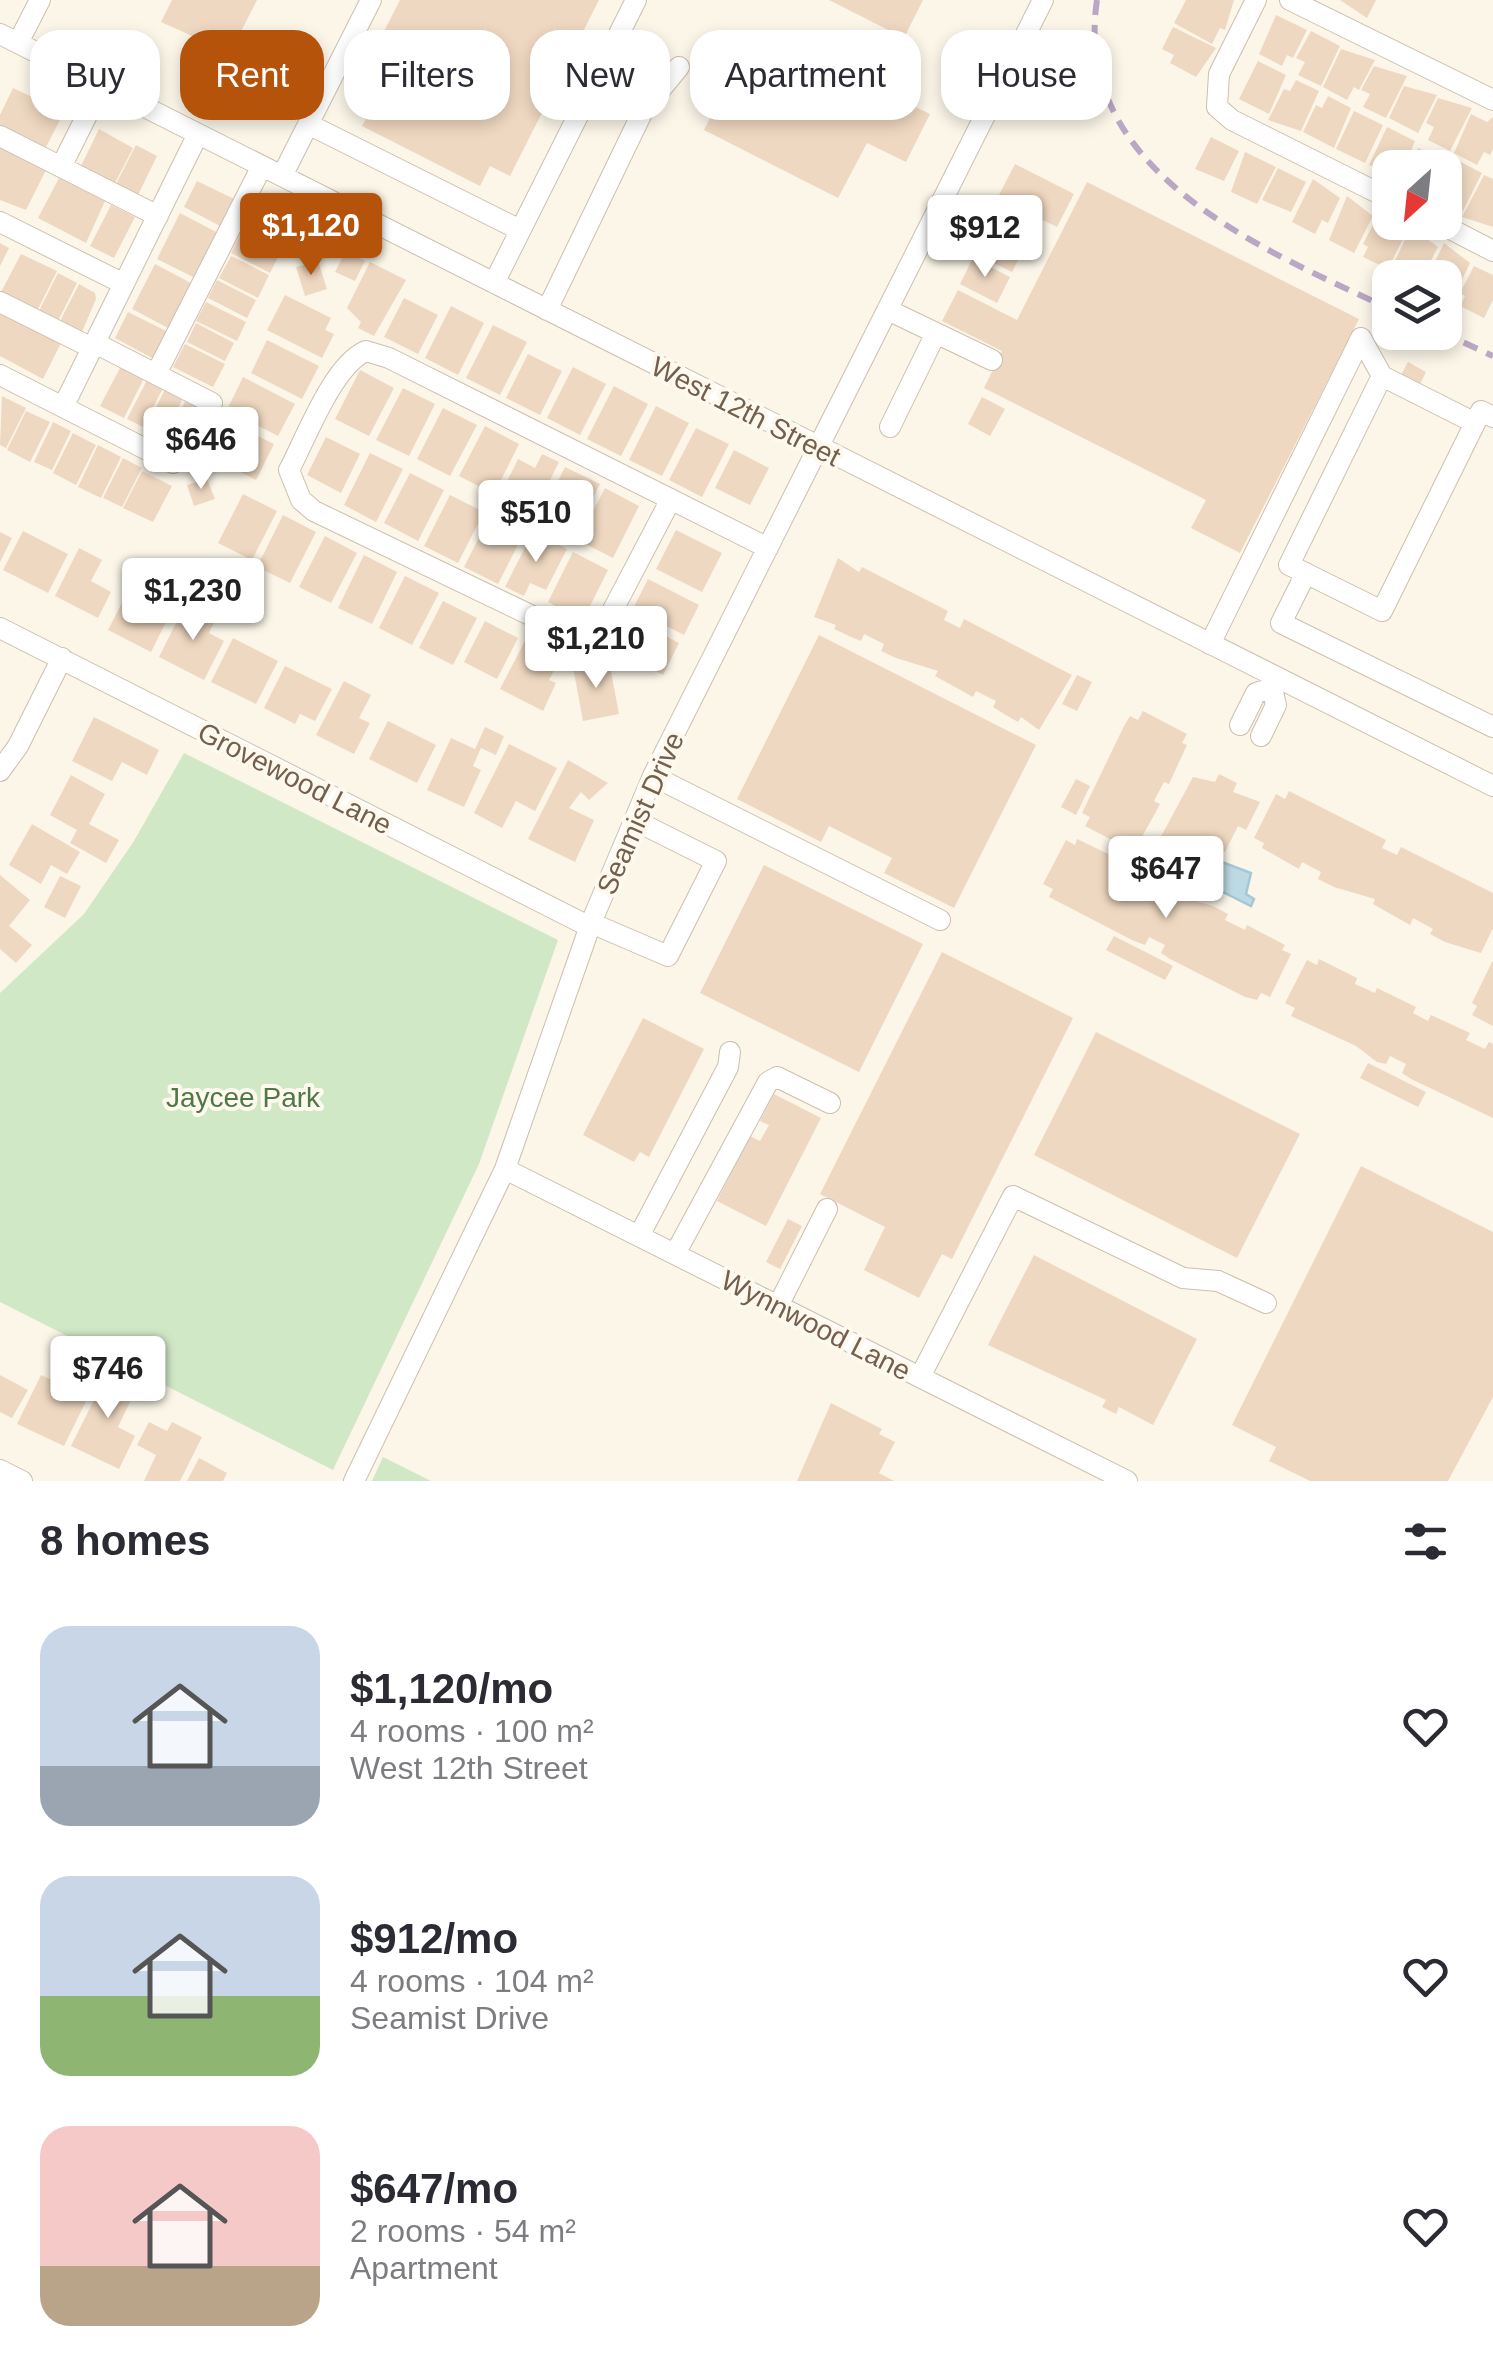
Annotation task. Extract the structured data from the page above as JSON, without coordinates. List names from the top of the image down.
{
  "streets": {
    "street": [
      "West 12th Street",
      "Grovewood Lane",
      "Seamist Drive",
      "Wynnwood Lane"
    ]
  },
  "crossings": [
    ["West 12th Street", "Seamist Drive"],
    ["Grovewood Lane", "Seamist Drive"],
    ["Seamist Drive", "Wynnwood Lane"]
  ],
  "parks": ["Jaycee Park"],
  "north": "bottom left",
  "page": {
    "chip": [
      "Buy",
      "Rent",
      "Filters",
      "New",
      "Apartment",
      "House"
    ],
    "price": [
      "$1,120",
      "$912",
      "$646",
      "$510",
      "$1,230",
      "$1,210",
      "$647",
      "$746"
    ],
    "heading": "8 homes",
    "list": [
      {
        "name": "$1,120/mo",
        "note": "4 rooms · 100 m² · West 12th Street"
      },
      {
        "name": "$912/mo",
        "note": "4 rooms · 104 m² · Seamist Drive"
      },
      {
        "name": "$647/mo",
        "note": "2 rooms · 54 m² · Apartment"
      }
    ]
  }
}
